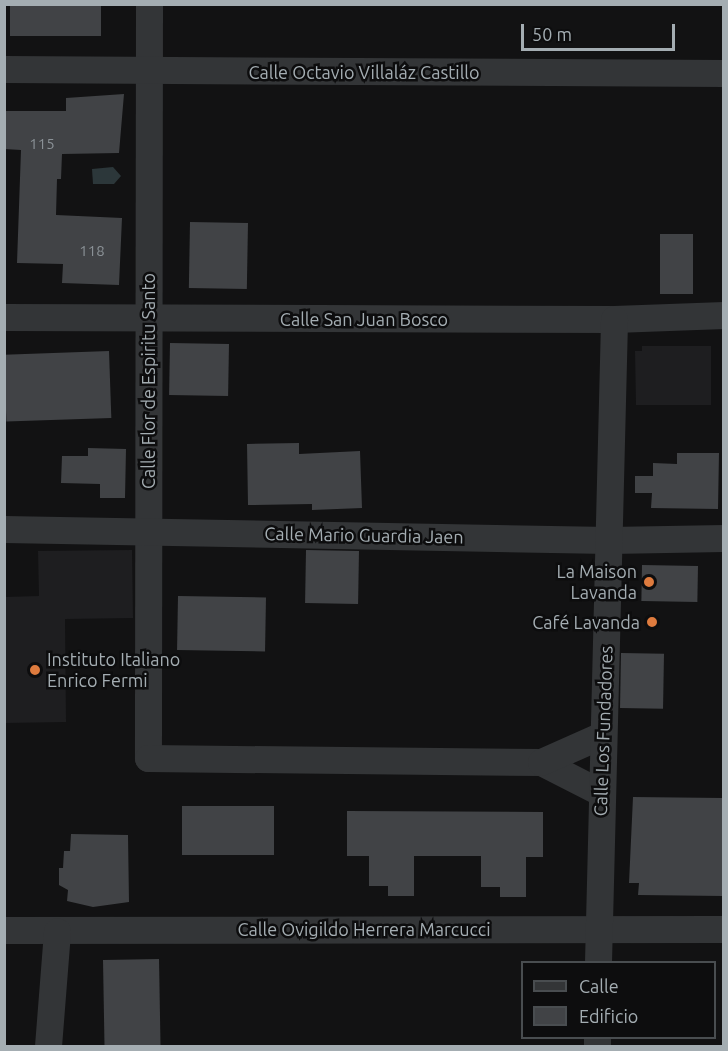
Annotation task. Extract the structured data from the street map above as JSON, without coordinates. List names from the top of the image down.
{
  "streets": {
    "street": [
      "Calle Octavio Villaláz Castillo",
      "Calle San Juan Bosco",
      "Calle Flor de Espiritu Santo",
      "Calle Mario Guardia Jaen",
      "Calle Los Fundadores",
      "Calle Ovigildo Herrera Marcucci"
    ]
  },
  "crossings": [
    ["Calle Octavio Villaláz Castillo", "Calle Flor de Espiritu Santo"],
    ["Calle San Juan Bosco", "Calle Flor de Espiritu Santo"],
    ["Calle San Juan Bosco", "Calle Los Fundadores"],
    ["Calle Flor de Espiritu Santo", "Calle Mario Guardia Jaen"],
    ["Calle Mario Guardia Jaen", "Calle Los Fundadores"],
    ["Calle Los Fundadores", "Calle Ovigildo Herrera Marcucci"]
  ],
  "places": ["La Maison Lavanda", "Café Lavanda", "Instituto Italiano Enrico Fermi"],
  "house_numbers": ["115", "118"],
  "legend": ["Calle", "Edificio"],
  "scale_bar": "50 m"
}
